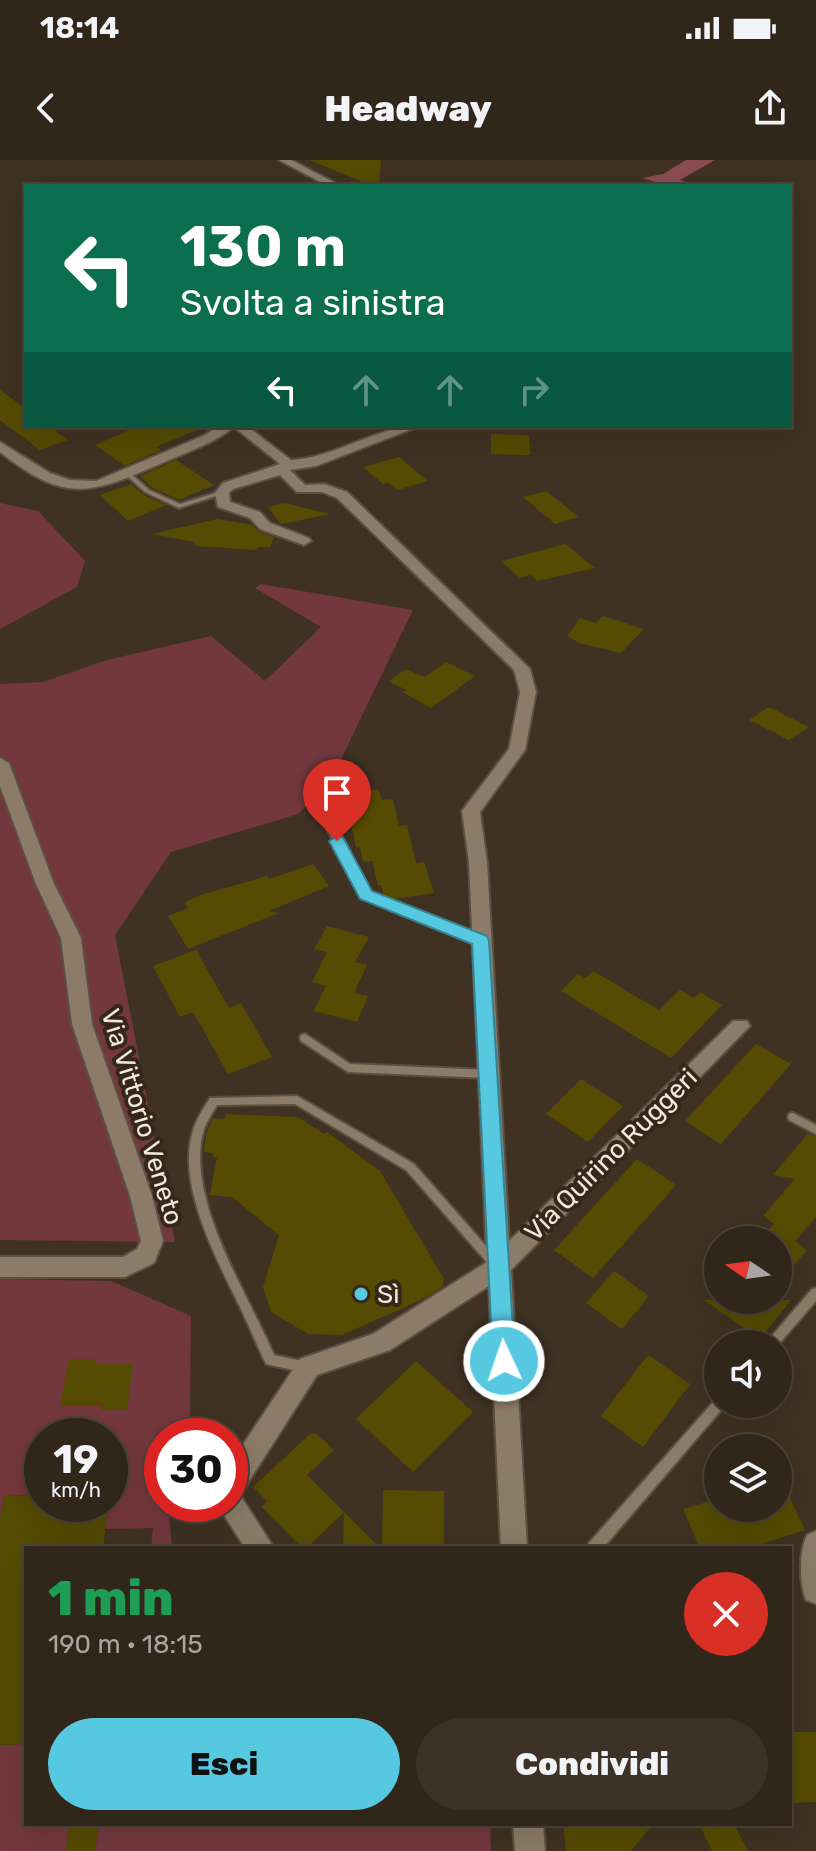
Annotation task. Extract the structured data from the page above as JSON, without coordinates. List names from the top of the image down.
{
  "streets": {
    "street": ["Via Vittorio Veneto", "Via Quirino Ruggeri"]
  },
  "places": ["Sì"],
  "north": "left",
  "page": {
    "status": "18:14",
    "header": "Headway",
    "turn": ["130 m", "Svolta a sinistra"],
    "speed": "19 km/h",
    "limit": "30",
    "heading": ["1 min", "190 m · 18:15"],
    "buttons": ["Esci", "Condividi"]
  }
}
